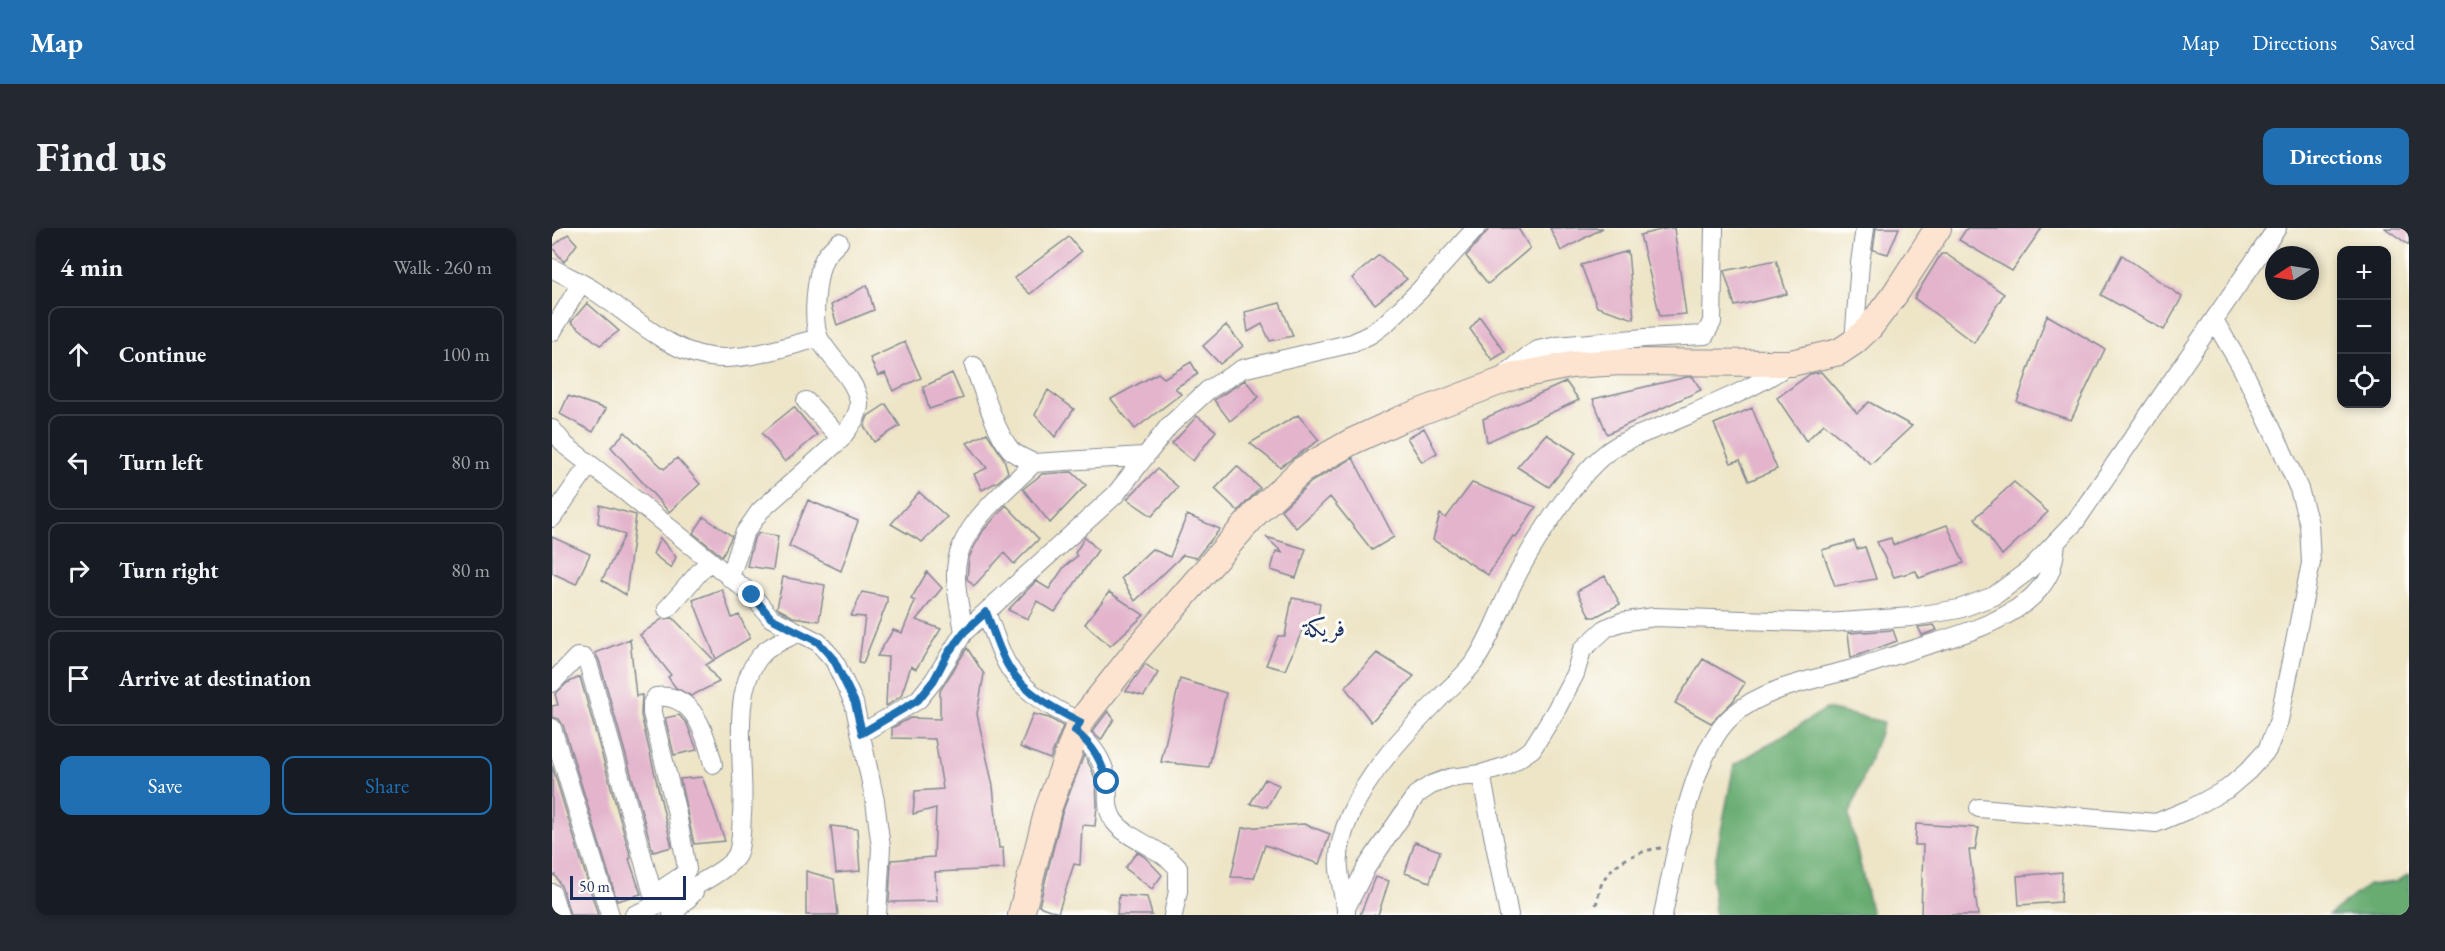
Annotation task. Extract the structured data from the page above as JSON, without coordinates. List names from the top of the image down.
{
  "districts": ["فريكة"],
  "scale_bar": "50 m",
  "north": "left",
  "page": {
    "header": "Map",
    "nav": ["Map", "Directions", "Saved"],
    "buttons": [
      "Directions",
      ["Save", "Share"]
    ],
    "title": "Find us",
    "heading": ["4 min", "Walk · 260 m"],
    "map_buttons": ["+", "−"],
    "list": [
      ["Continue", "100 m"],
      ["Turn left", "80 m"],
      ["Turn right", "80 m"],
      "Arrive at destination"
    ],
    "scale": "50 m"
  }
}
